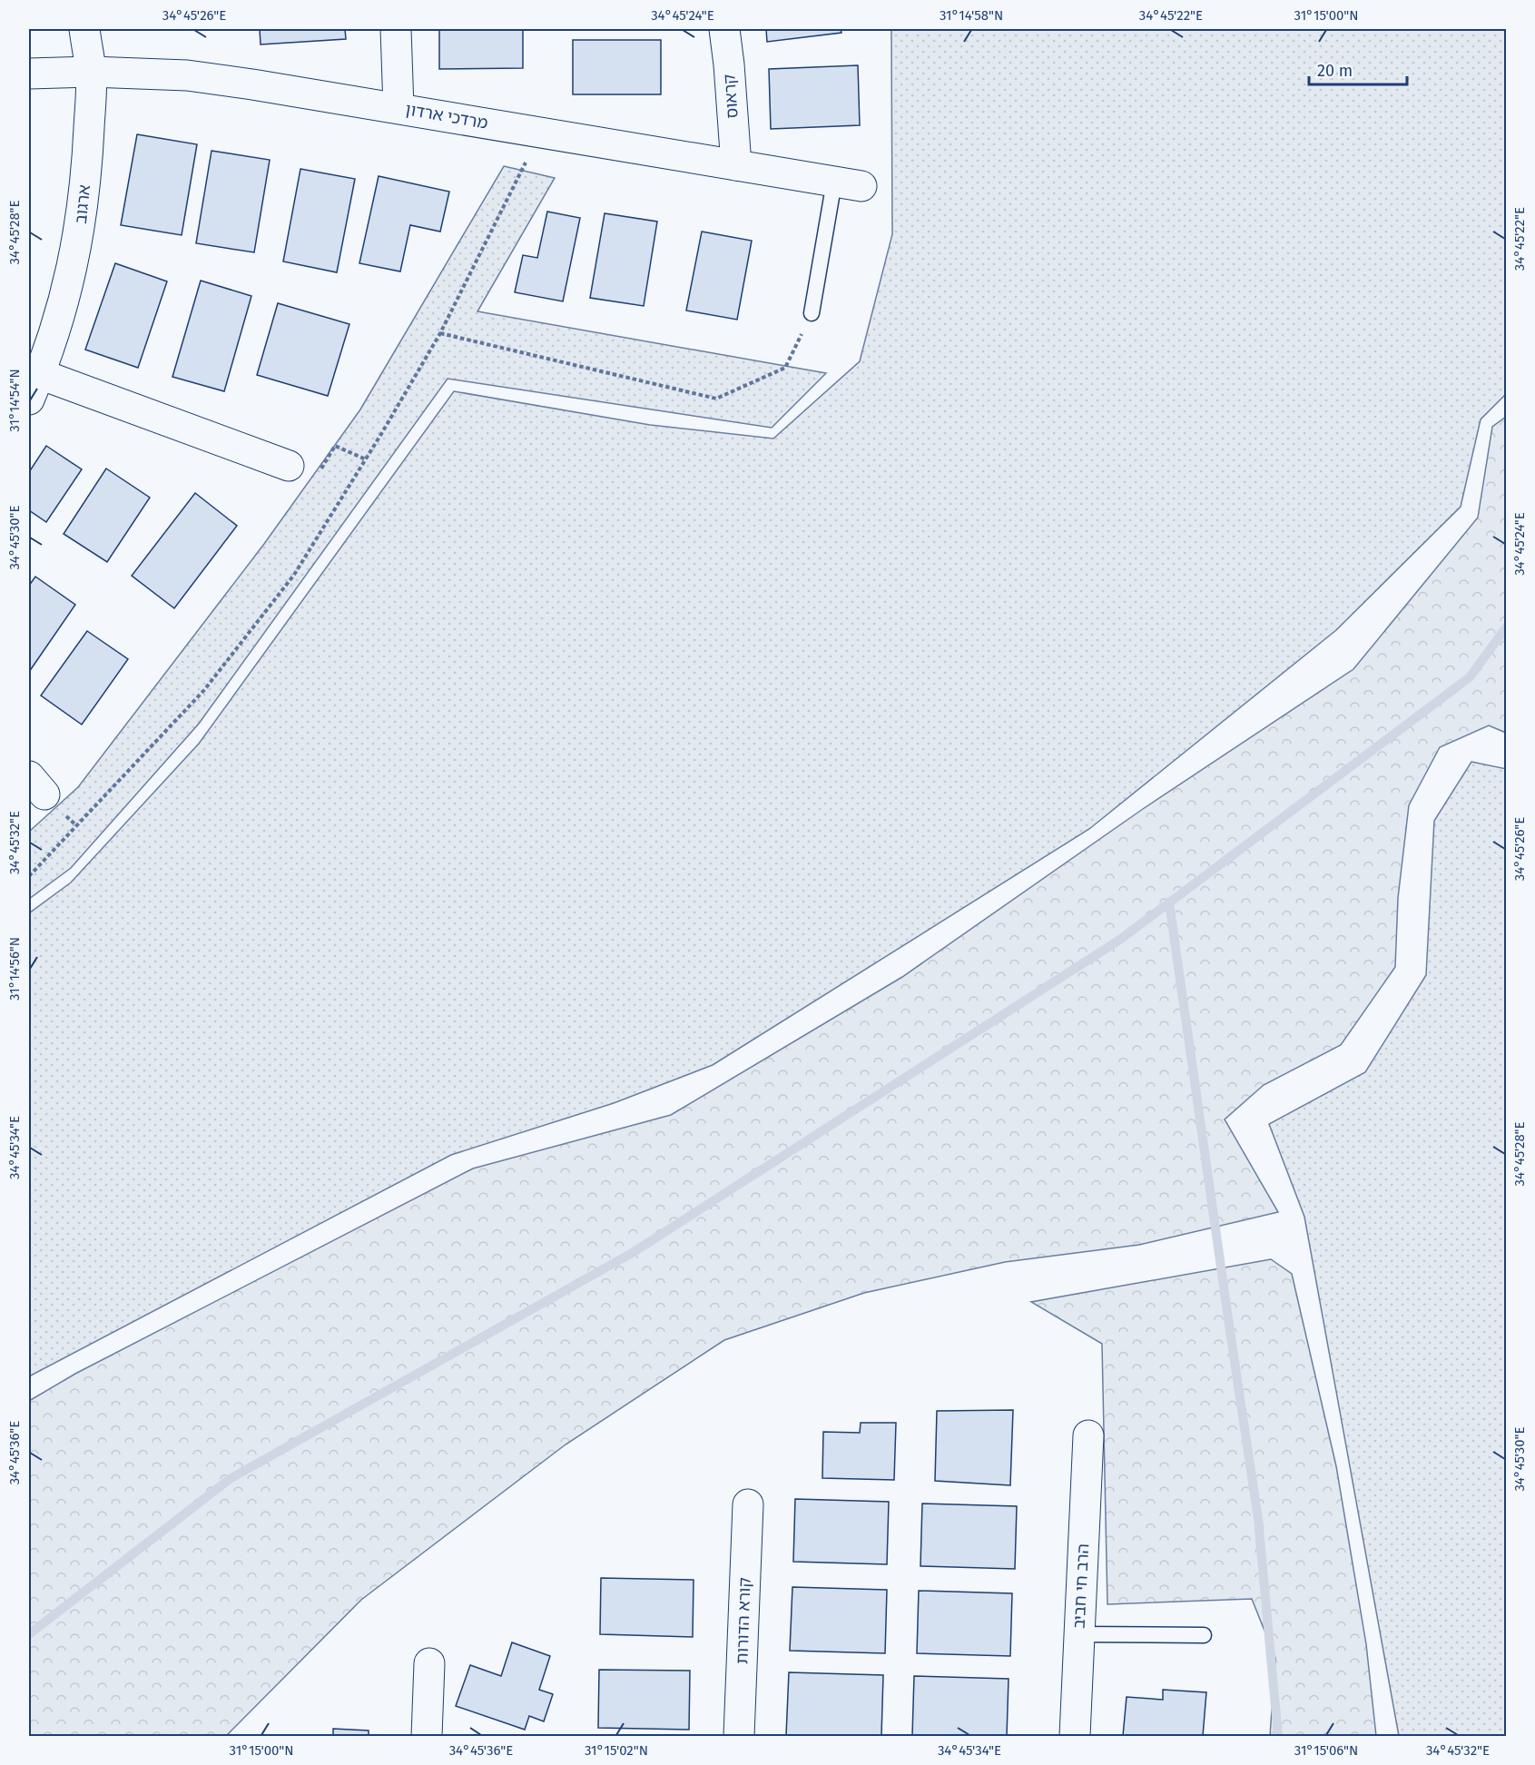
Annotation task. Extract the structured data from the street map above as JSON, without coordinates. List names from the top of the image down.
{
  "streets": {
    "street": [
      "קראוס",
      "מרדכי ארדון",
      "ארגוב",
      "הרב חי חביב",
      "קורא הדורות"
    ]
  },
  "crossings": [
    ["קראוס", "מרדכי ארדון"],
    ["מרדכי ארדון", "ארגוב"]
  ],
  "scale_bar": "20 m",
  "coordinates": [
    "34°45'26\"E",
    "34°45'24\"E",
    "31°14'58\"N",
    "34°45'22\"E",
    "31°15'00\"N",
    "34°45'28\"E",
    "31°14'54\"N",
    "34°45'30\"E",
    "34°45'32\"E",
    "31°14'56\"N",
    "34°45'34\"E",
    "34°45'36\"E",
    "31°15'02\"N",
    "31°15'06\"N"
  ]
}
